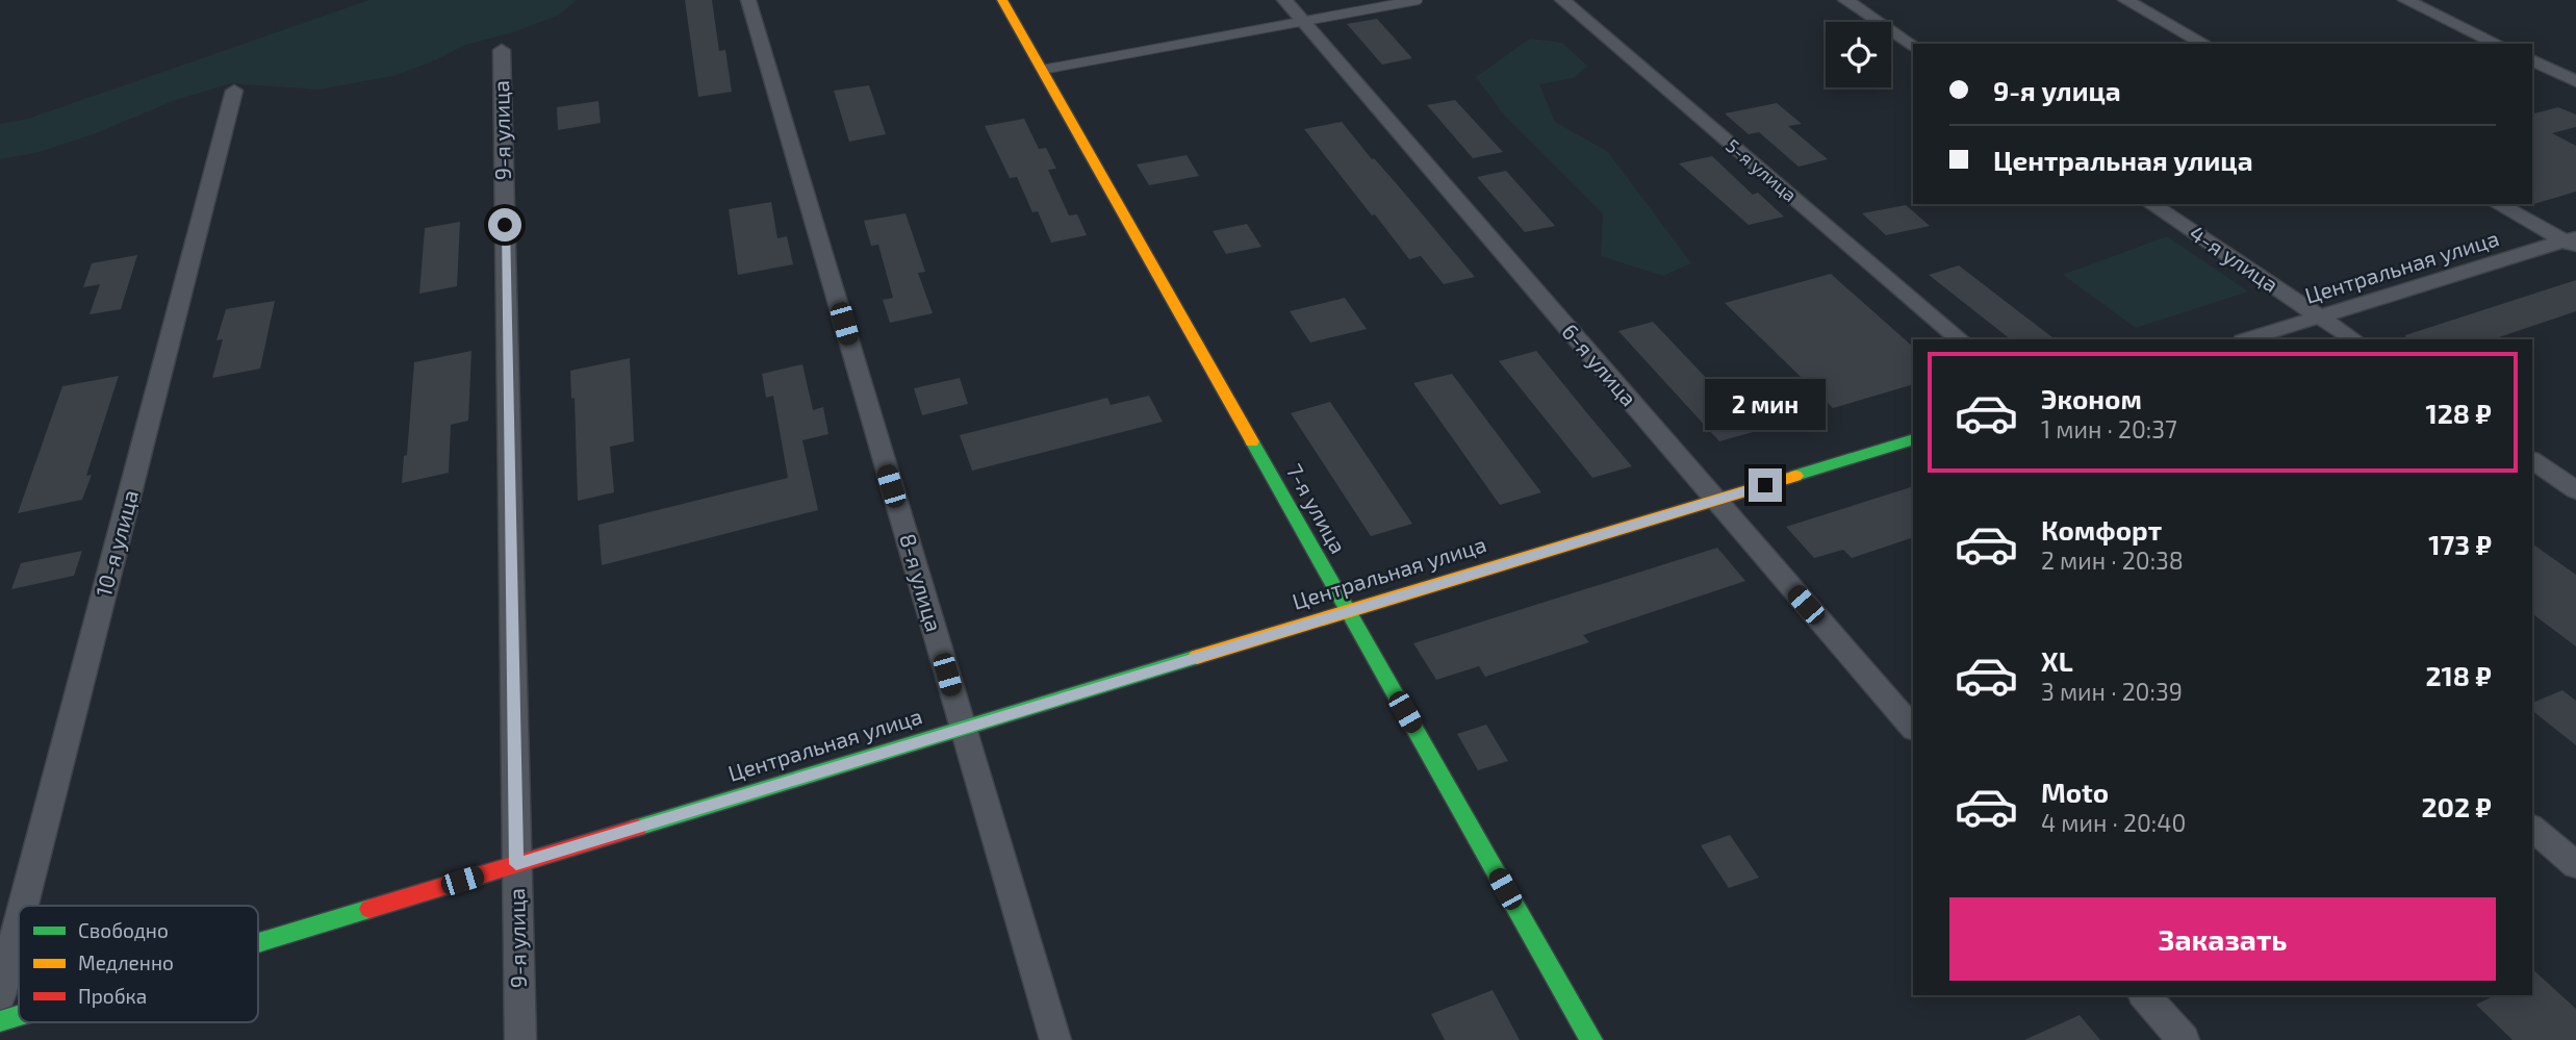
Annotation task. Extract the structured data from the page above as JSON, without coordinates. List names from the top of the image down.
{
  "streets": {
    "street": [
      "9-я улица",
      "5-я улица",
      "4-я улица",
      "Центральная улица",
      "6-я улица",
      "7-я улица",
      "10-я улица",
      "8-я улица"
    ]
  },
  "crossings": [
    ["9-я улица", "Центральная улица"],
    ["4-я улица", "Центральная улица"],
    ["Центральная улица", "6-я улица"],
    ["Центральная улица", "7-я улица"],
    ["Центральная улица", "8-я улица"]
  ],
  "legend": ["Свободно", "Медленно", "Пробка"],
  "page": {
    "banner": ["9-я улица", "Центральная улица"],
    "list": [
      {
        "name": "Эконом",
        "note": "1 мин · 20:37",
        "value": "128 ₽"
      },
      {
        "name": "Комфорт",
        "note": "2 мин · 20:38",
        "value": "173 ₽"
      },
      {
        "name": "XL",
        "note": "3 мин · 20:39",
        "value": "218 ₽"
      },
      {
        "name": "Moto",
        "note": "4 мин · 20:40",
        "value": "202 ₽"
      }
    ],
    "bubble": "2 мин",
    "buttons": "Заказать"
  }
}
